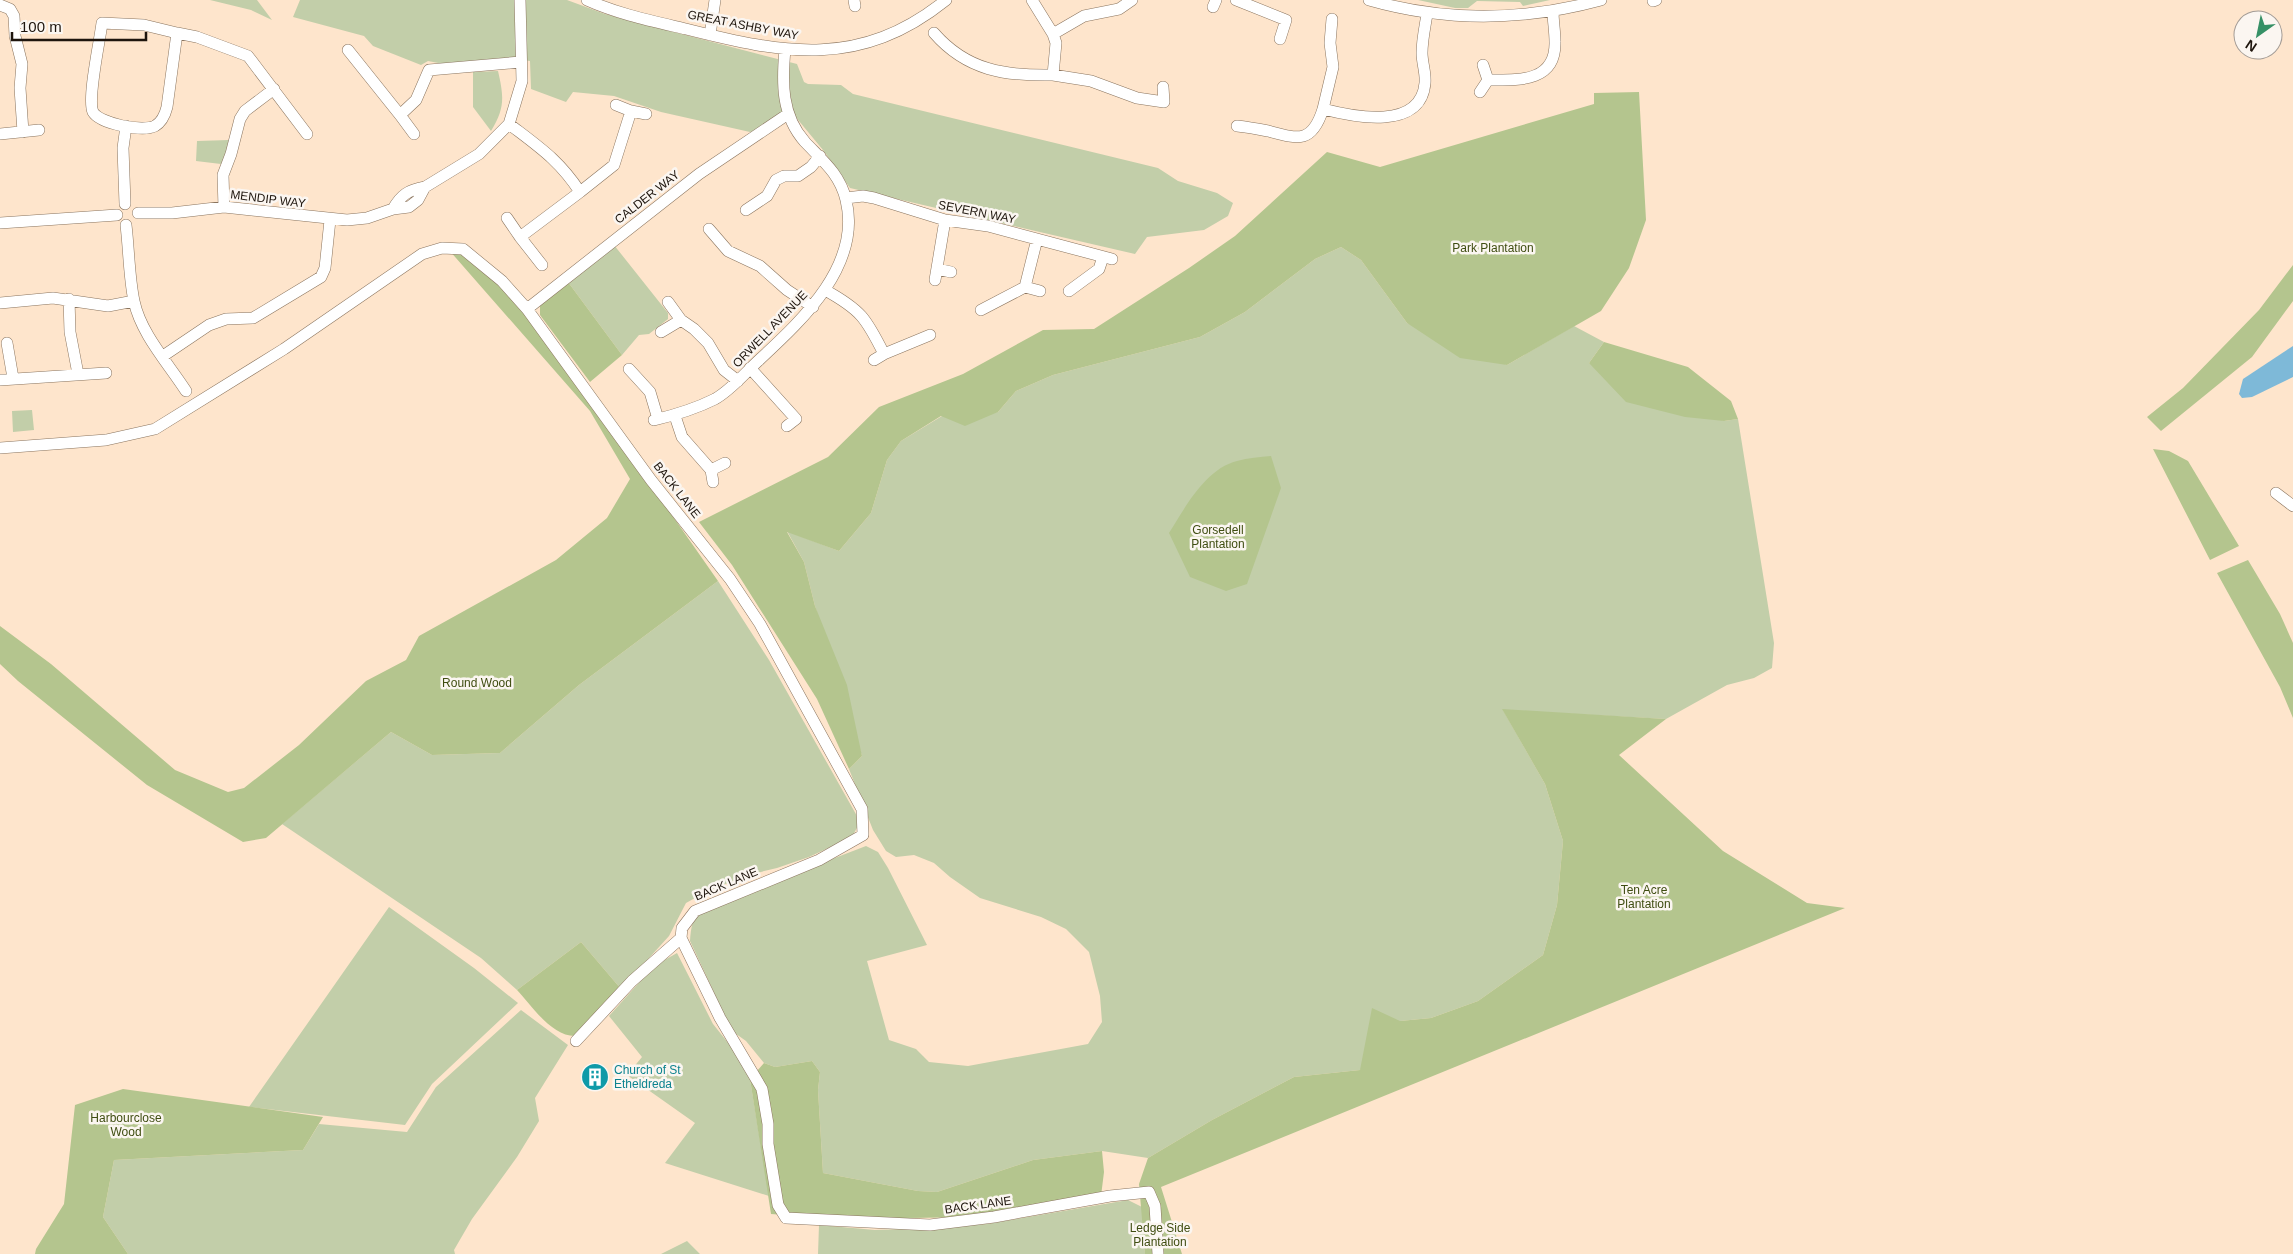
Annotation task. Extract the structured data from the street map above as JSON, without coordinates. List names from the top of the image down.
{
  "streets": {
    "street": [
      "GREAT ASHBY WAY",
      "CALDER WAY",
      "MENDIP WAY",
      "SEVERN WAY",
      "ORWELL AVENUE",
      "BACK LANE"
    ]
  },
  "crossings": [
    ["GREAT ASHBY WAY", "ORWELL AVENUE"],
    ["CALDER WAY", "ORWELL AVENUE"],
    ["CALDER WAY", "BACK LANE"],
    ["SEVERN WAY", "ORWELL AVENUE"]
  ],
  "parks": [
    "Park Plantation",
    "Gorsedell Plantation",
    "Round Wood",
    "Ten Acre Plantation",
    "Harbourclose Wood",
    "Ledge Side Plantation"
  ],
  "places": {
    "building": ["Church of St Etheldreda"]
  },
  "scale_bar": "100 m",
  "north": "bottom left"
}
